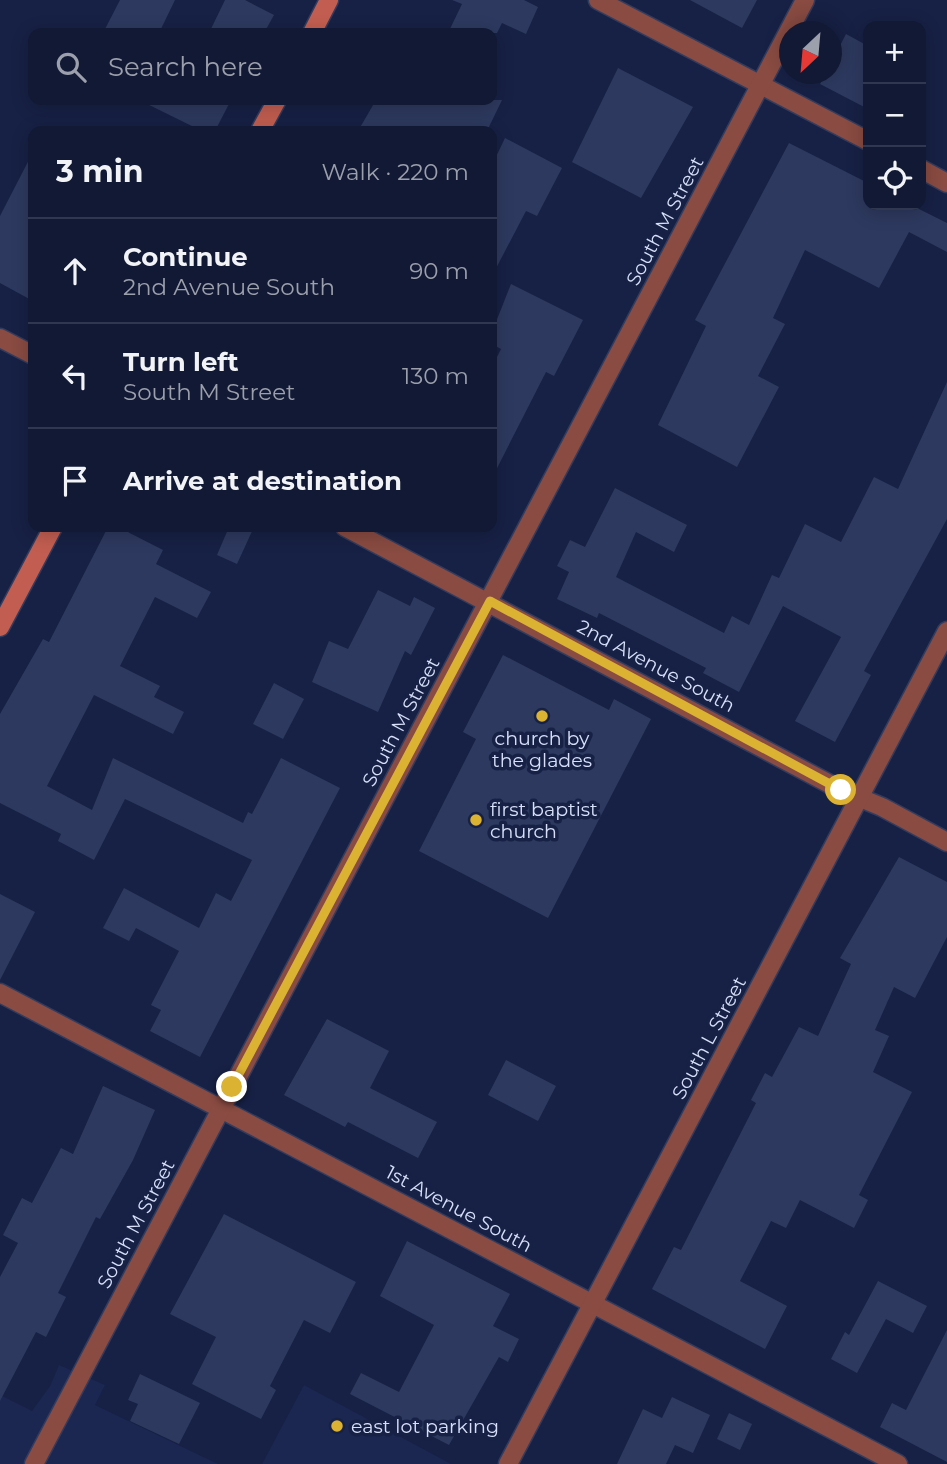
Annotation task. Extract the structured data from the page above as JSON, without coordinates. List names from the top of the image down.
{
  "streets": {
    "street": [
      "South M Street",
      "2nd Avenue South",
      "South L Street",
      "1st Avenue South"
    ]
  },
  "crossings": [
    ["South M Street", "2nd Avenue South"],
    ["South M Street", "1st Avenue South"],
    ["2nd Avenue South", "South L Street"],
    ["South L Street", "1st Avenue South"]
  ],
  "places": ["church by the glades", "first baptist church", "east lot parking"],
  "north": "bottom left",
  "page": {
    "map_buttons": ["+", "−"],
    "search": "Search here",
    "heading": ["3 min", "Walk · 220 m"],
    "list": [
      ["Continue", "2nd Avenue South", "90 m"],
      ["Turn left", "South M Street", "130 m"],
      "Arrive at destination"
    ]
  }
}
